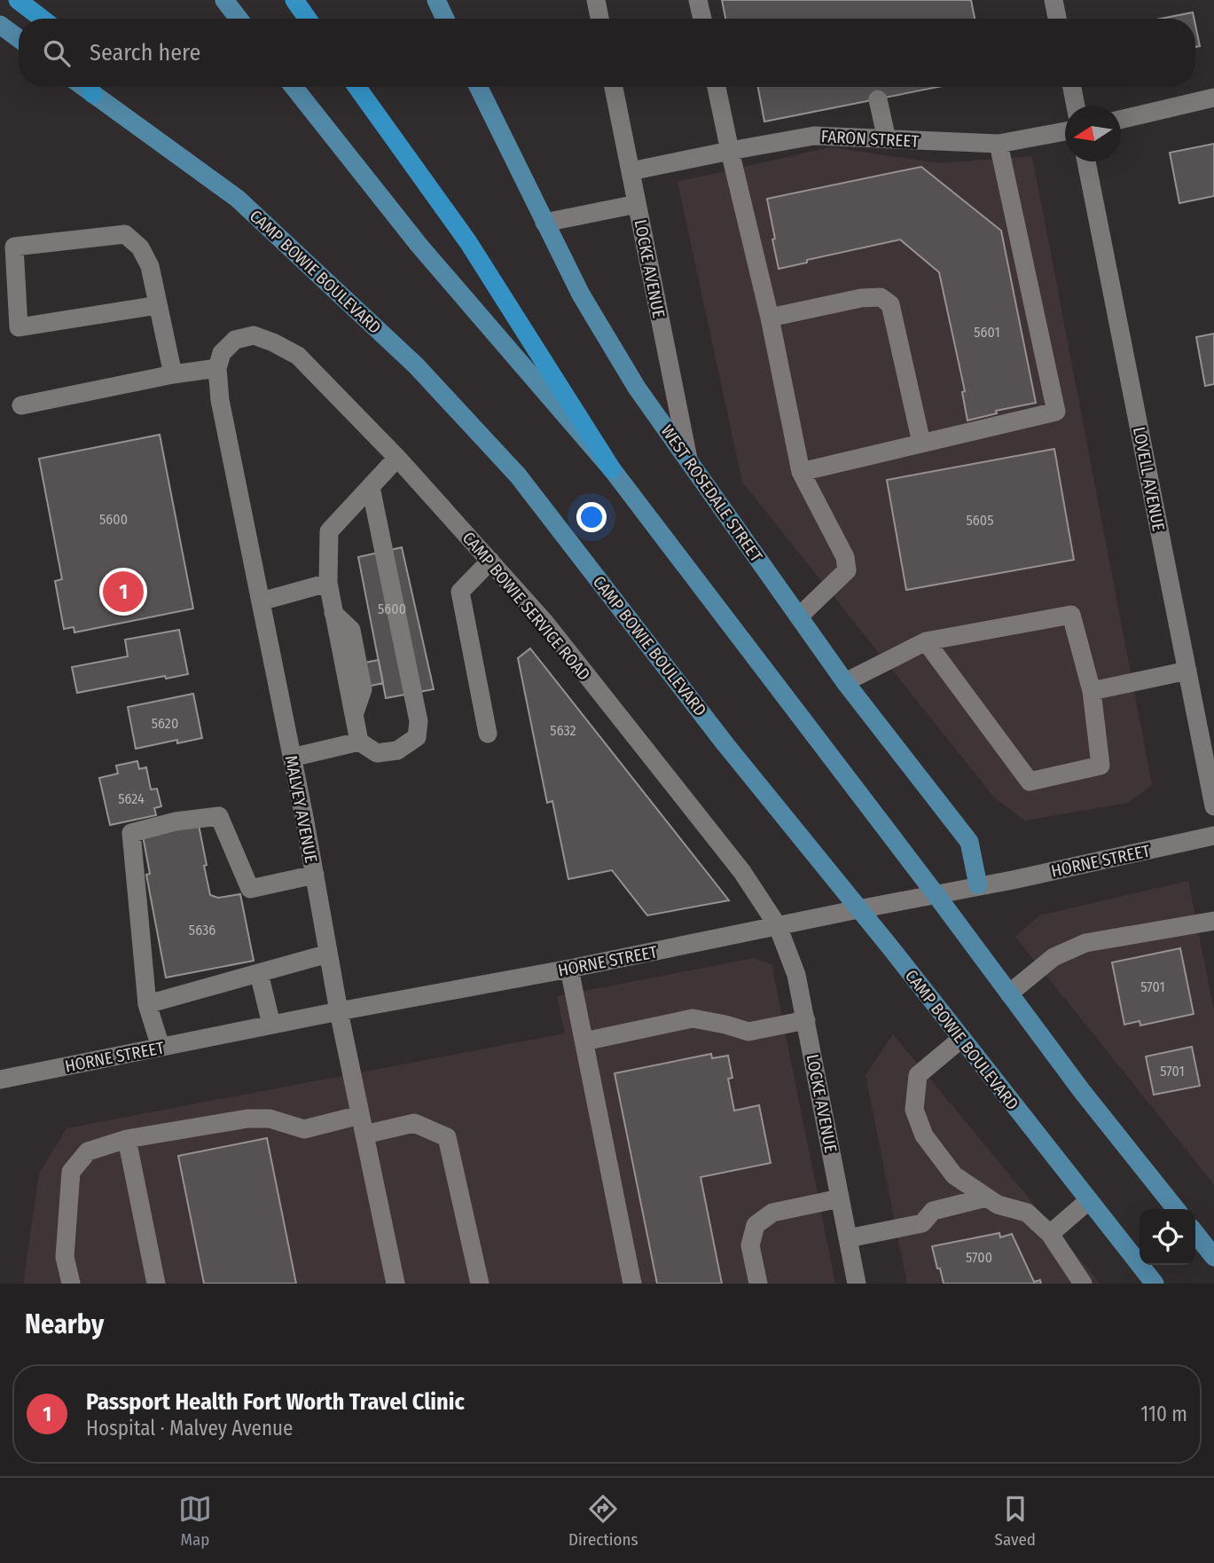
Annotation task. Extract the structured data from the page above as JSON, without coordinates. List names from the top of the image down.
{
  "streets": {
    "main road": ["CAMP BOWIE BOULEVARD", "WEST ROSEDALE STREET"],
    "street": [
      "FARON STREET",
      "LOCKE AVENUE",
      "LOVELL AVENUE",
      "CAMP BOWIE SERVICE ROAD",
      "MALVEY AVENUE",
      "HORNE STREET"
    ]
  },
  "crossings": [
    ["FARON STREET", "LOCKE AVENUE"],
    ["LOCKE AVENUE", "WEST ROSEDALE STREET"],
    ["LOCKE AVENUE", "CAMP BOWIE SERVICE ROAD"],
    ["LOCKE AVENUE", "HORNE STREET"],
    ["CAMP BOWIE BOULEVARD", "HORNE STREET"],
    ["WEST ROSEDALE STREET", "HORNE STREET"],
    ["CAMP BOWIE SERVICE ROAD", "MALVEY AVENUE"],
    ["CAMP BOWIE SERVICE ROAD", "HORNE STREET"],
    ["MALVEY AVENUE", "HORNE STREET"]
  ],
  "house_numbers": [
    "5601",
    "5600",
    "5605",
    "5600",
    "5620",
    "5632",
    "5624",
    "5636",
    "5701",
    "5701",
    "5700"
  ],
  "north": "left",
  "page": {
    "search": "Search here",
    "pins": "1",
    "heading": "Nearby",
    "list": [
      {
        "mark": "1",
        "name": "Passport Health Fort Worth Travel Clinic",
        "note": "Hospital · Malvey Avenue",
        "value": "110 m"
      }
    ],
    "nav": ["Map", "Directions", "Saved"]
  }
}
